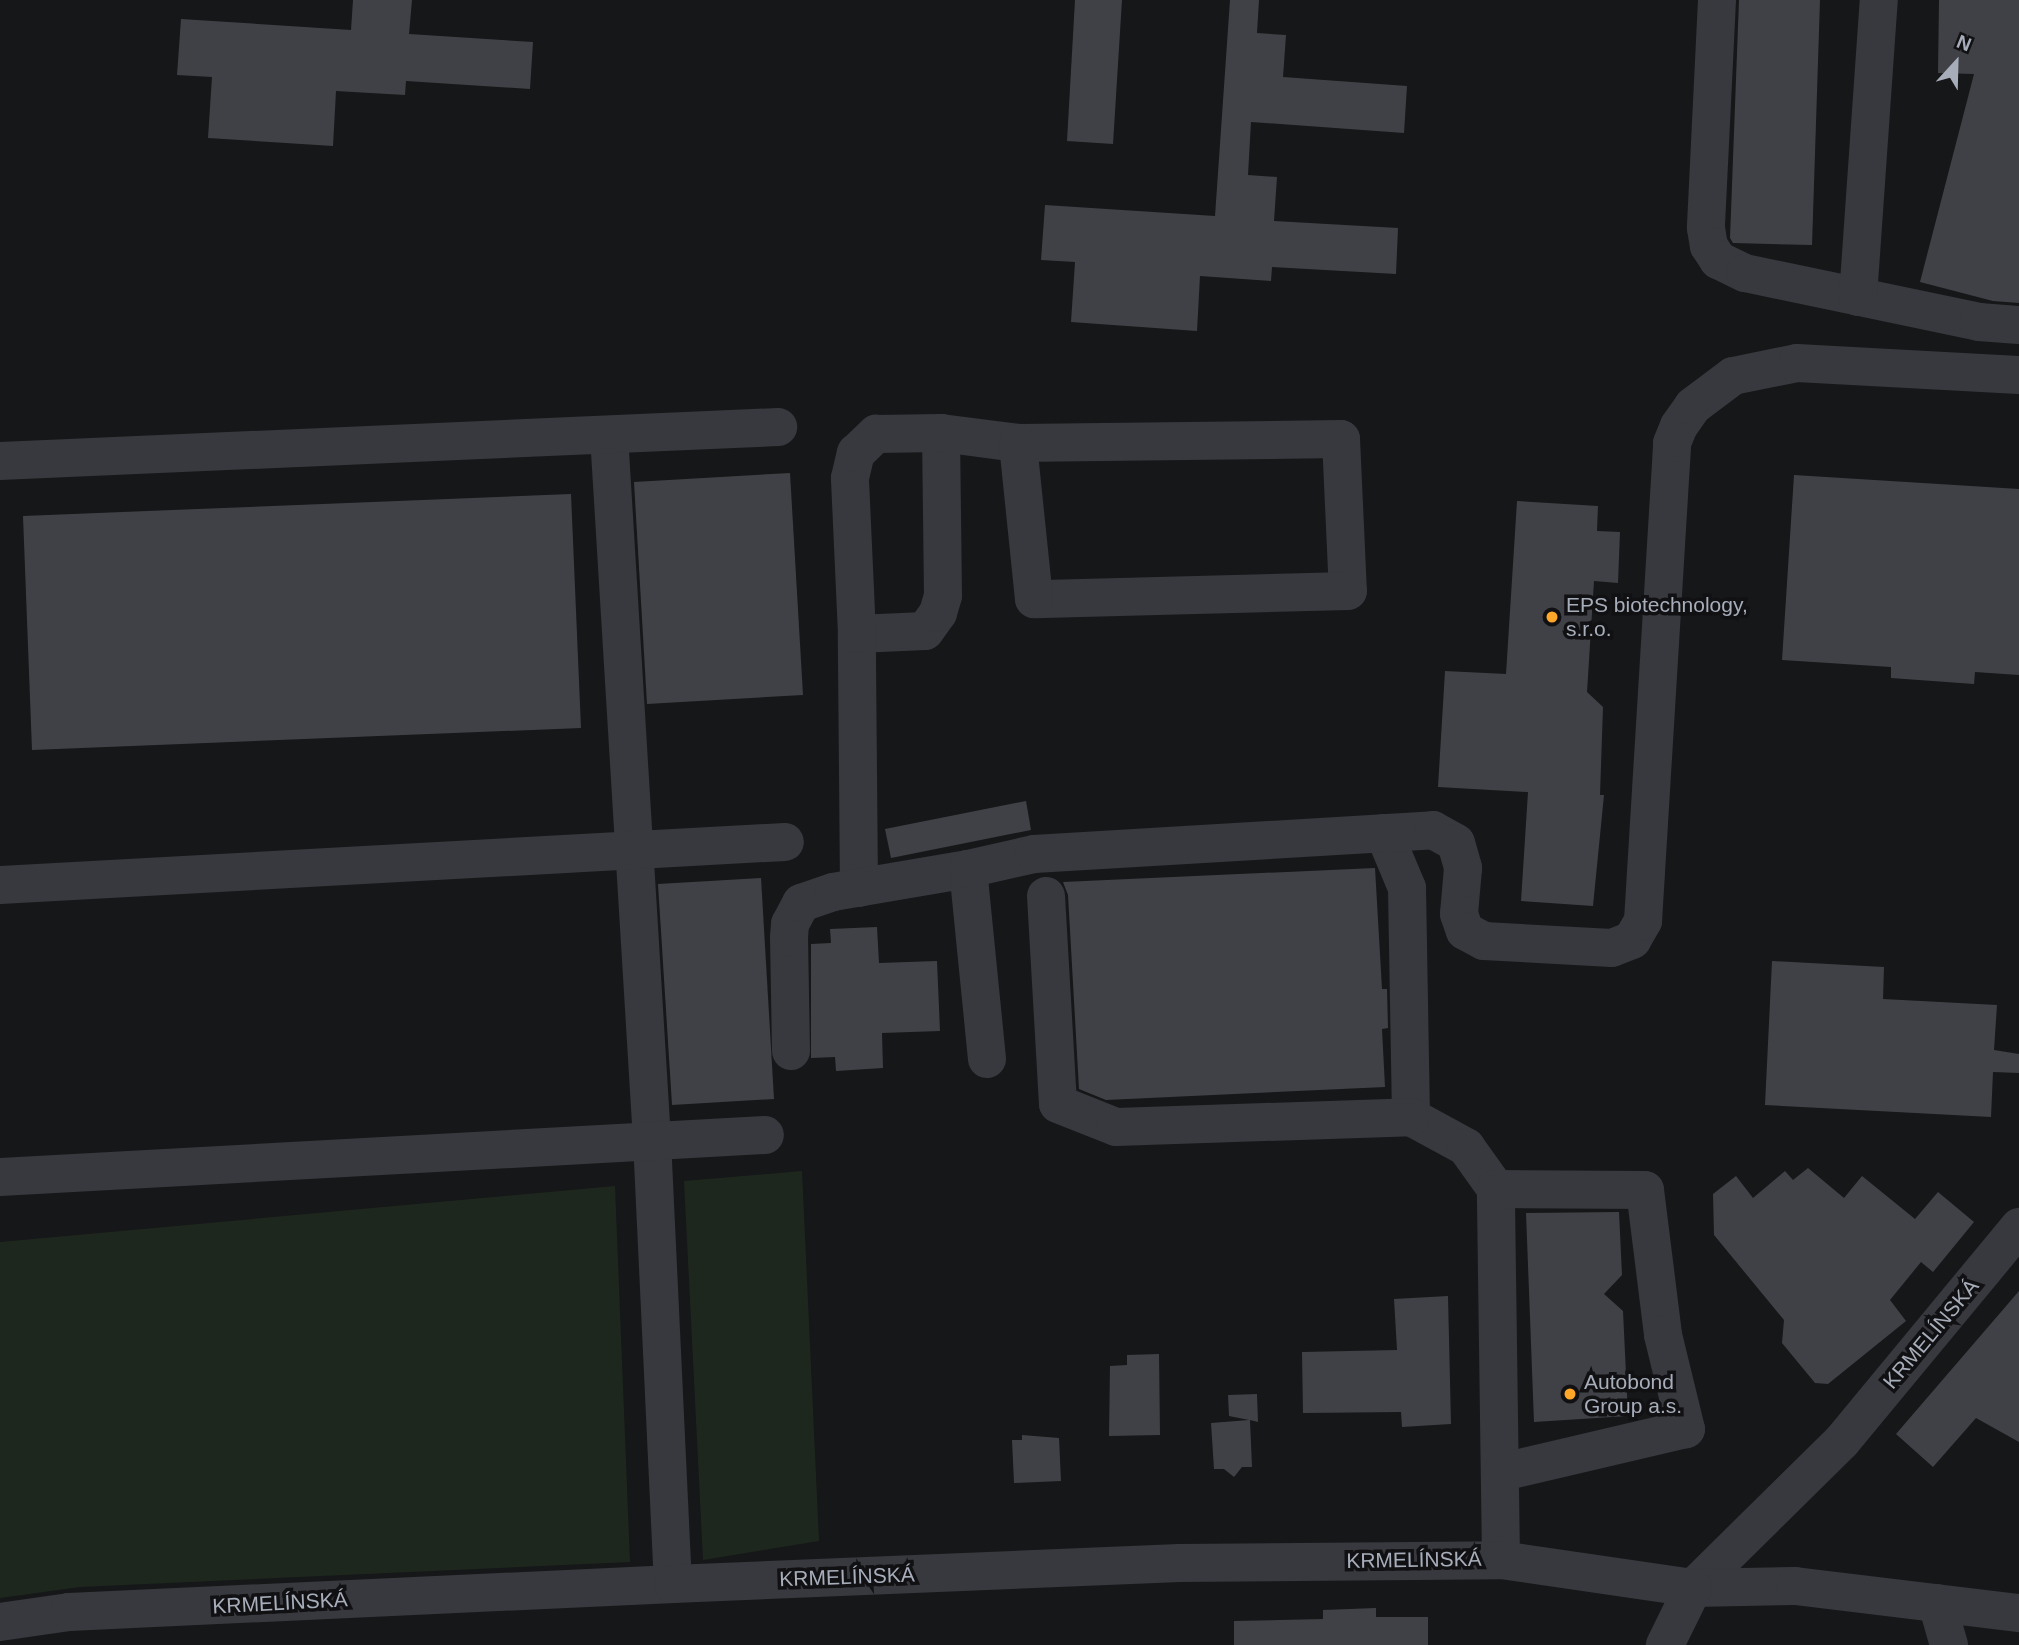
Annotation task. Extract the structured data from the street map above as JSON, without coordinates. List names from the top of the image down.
{
  "streets": {
    "street": ["KRMELÍNSKÁ"]
  },
  "places": ["EPS biotechnology, s.r.o.", "Autobond Group a.s."],
  "north": "top"
}
